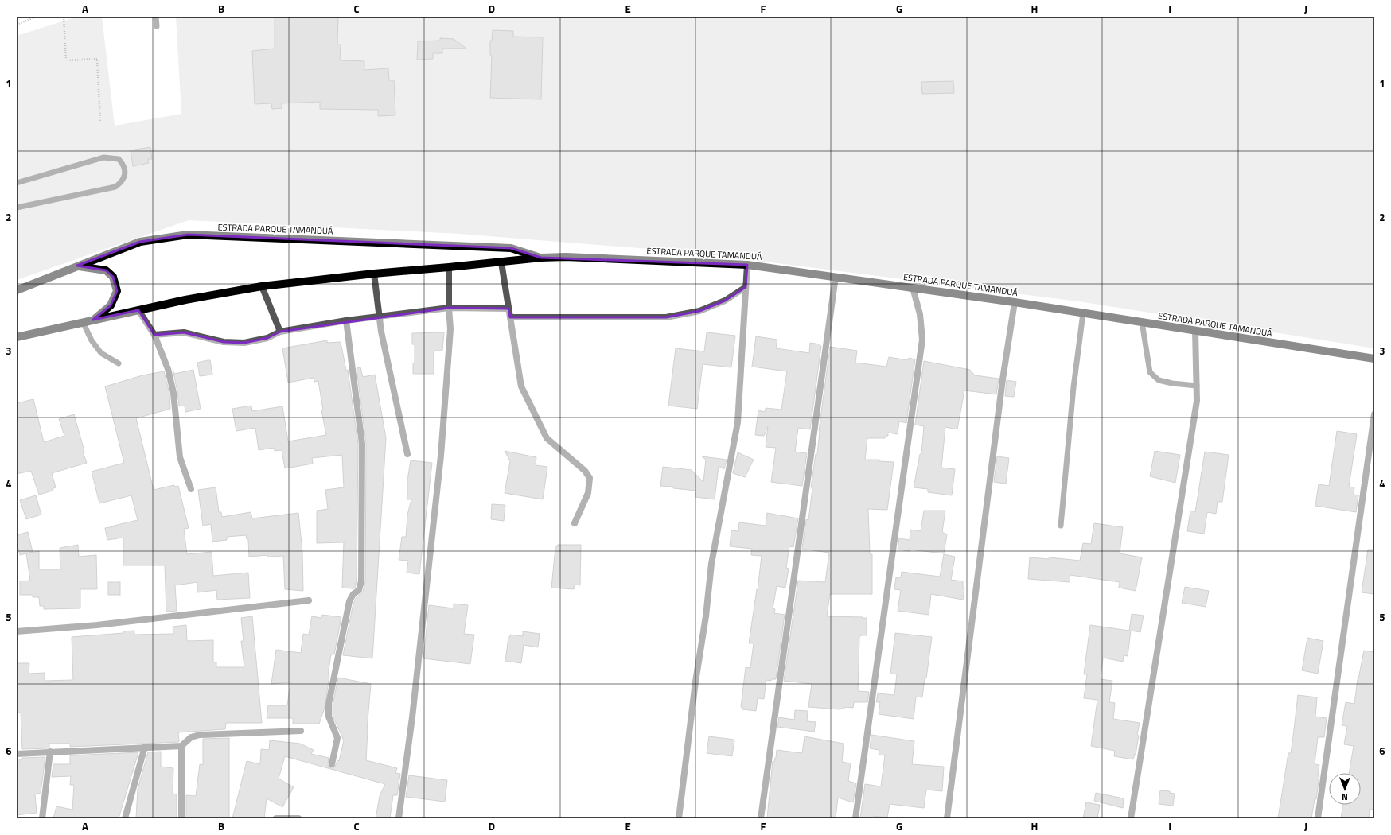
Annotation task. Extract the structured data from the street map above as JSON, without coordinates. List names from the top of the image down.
{
  "streets": {
    "main road": ["ESTRADA PARQUE TAMANDUÁ"]
  },
  "north": "bottom",
  "grid": {
    "columns": [
      "A",
      "B",
      "C",
      "D",
      "E",
      "F",
      "G",
      "H",
      "I",
      "J"
    ],
    "rows": [
      "1",
      "2",
      "3",
      "4",
      "5",
      "6"
    ]
  }
}
